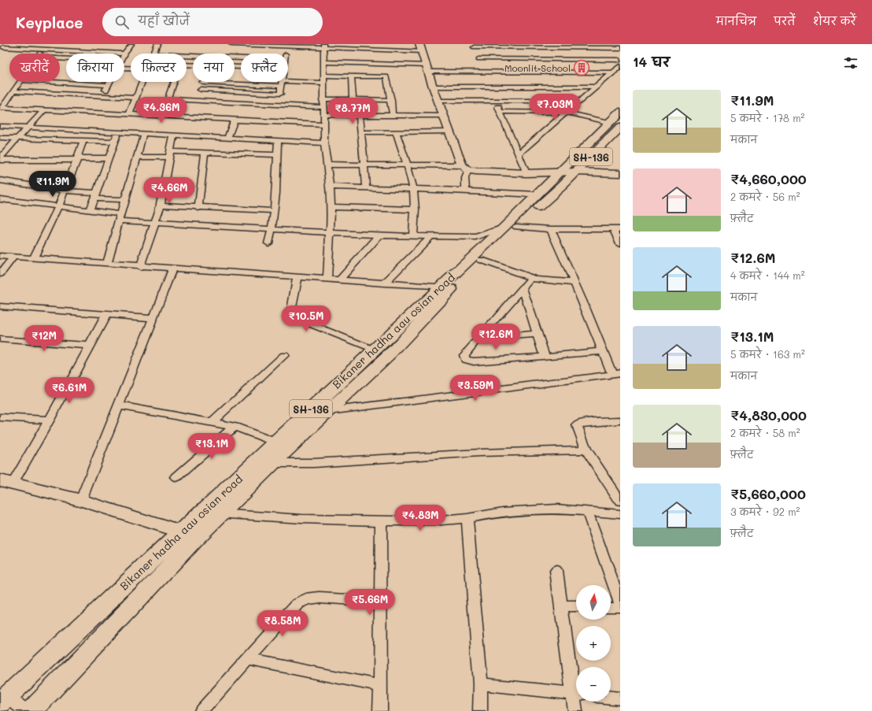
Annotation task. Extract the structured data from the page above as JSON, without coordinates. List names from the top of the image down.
{
  "streets": {
    "main road": ["SH-136", "Bikaner hadha aau osian road"]
  },
  "places": {
    "building": ["Moonlit School"]
  },
  "north": "top",
  "page": {
    "header": "Keyplace",
    "search": "यहाँ खोजें",
    "nav": ["मानचित्र", "परतें", "शेयर करें"],
    "heading": "14 घर",
    "chip": [
      "खरीदें",
      "किराया",
      "फ़िल्टर",
      "नया",
      "फ़्लैट"
    ],
    "list": [
      {
        "name": "₹11.9M",
        "note": "5 कमरे · 178 m² · मकान"
      },
      {
        "name": "₹4,660,000",
        "note": "2 कमरे · 56 m² · फ़्लैट"
      },
      {
        "name": "₹12.6M",
        "note": "4 कमरे · 144 m² · मकान"
      },
      {
        "name": "₹13.1M",
        "note": "5 कमरे · 163 m² · मकान"
      },
      {
        "name": "₹4,830,000",
        "note": "2 कमरे · 58 m² · फ़्लैट"
      },
      {
        "name": "₹5,660,000",
        "note": "3 कमरे · 92 m² · फ़्लैट"
      }
    ],
    "price": [
      "₹7.03M",
      "₹4.36M",
      "₹8.77M",
      "₹11.9M",
      "₹4.66M",
      "₹10.5M",
      "₹12.6M",
      "₹12M",
      "₹3.59M",
      "₹6.61M",
      "₹13.1M",
      "₹4.83M",
      "₹5.66M",
      "₹8.58M"
    ],
    "map_buttons": ["+", "−"]
  }
}
